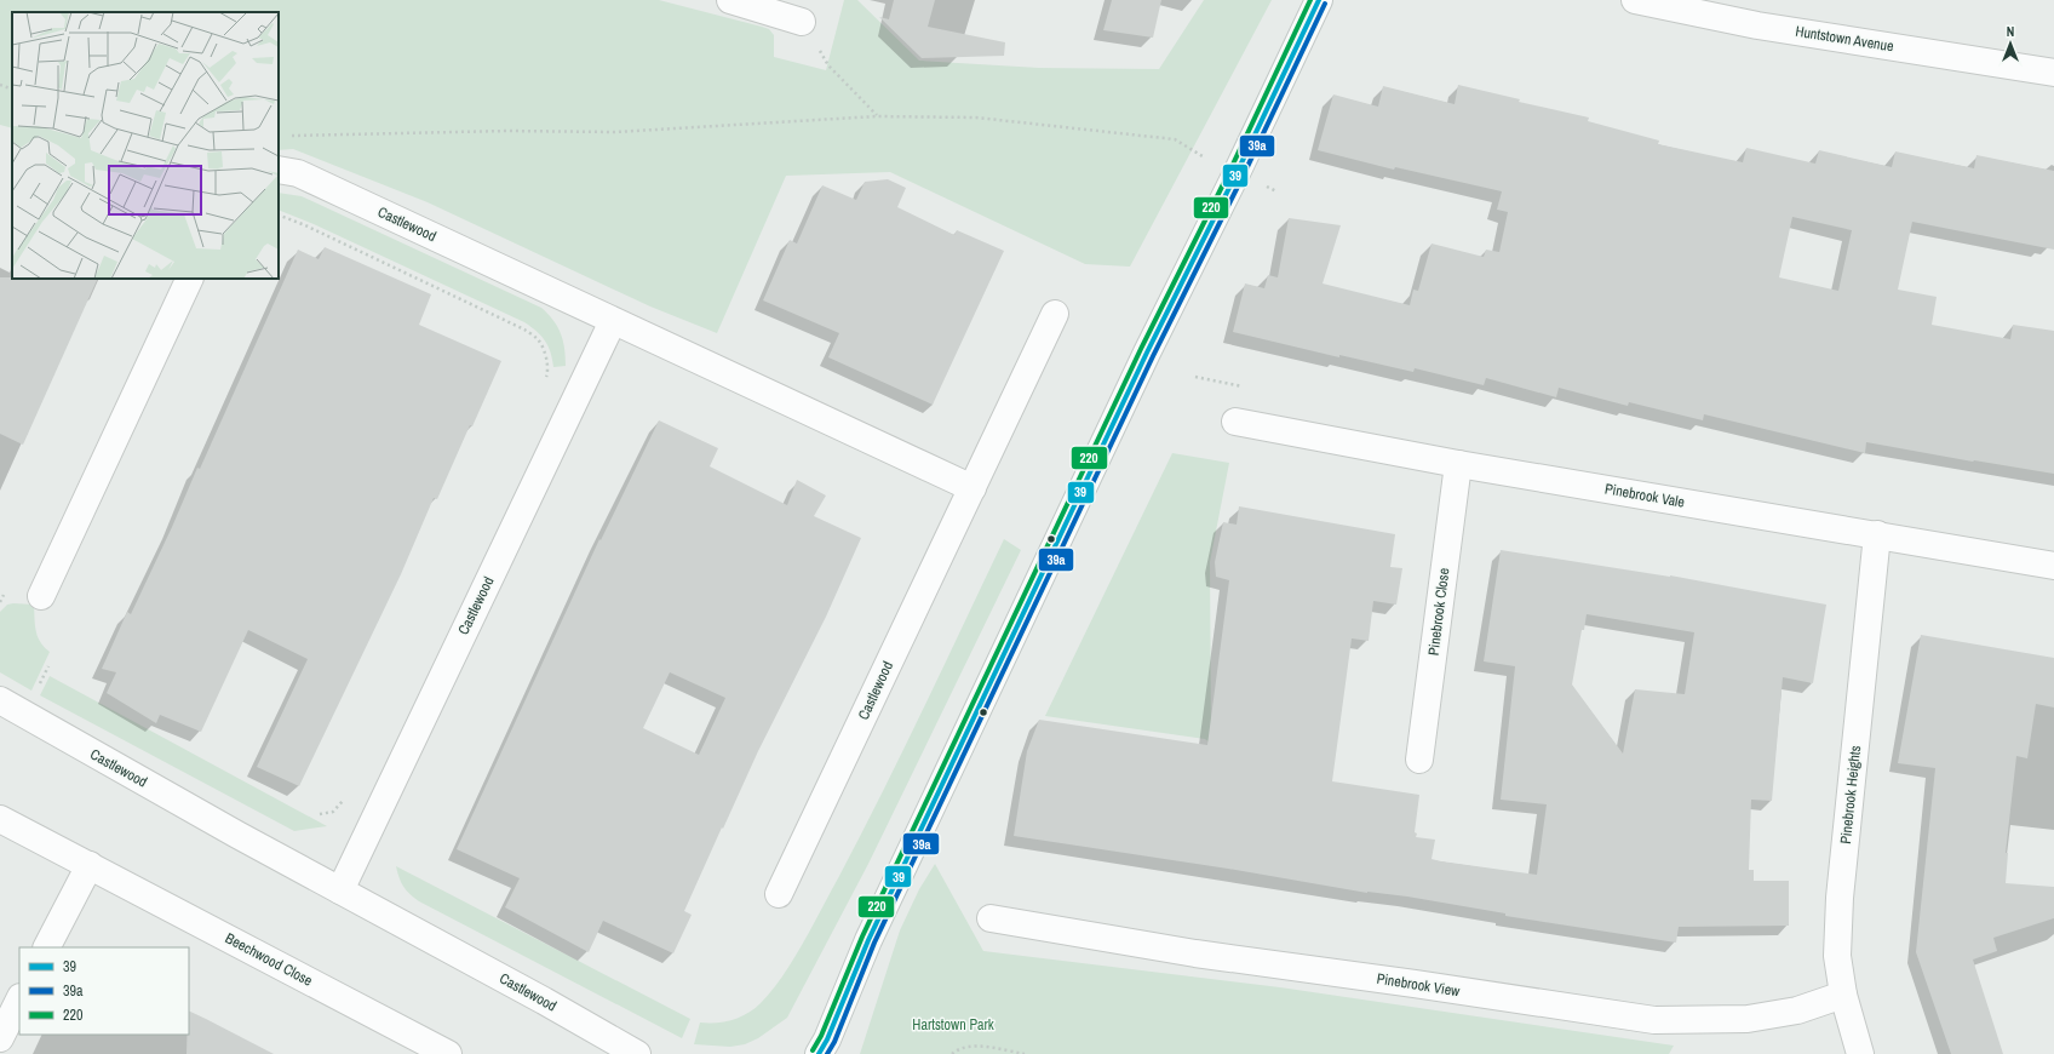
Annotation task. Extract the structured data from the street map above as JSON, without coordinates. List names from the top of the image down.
{
  "streets": {
    "street": [
      "Huntstown Avenue",
      "Castlewood",
      "Pinebrook Vale",
      "Pinebrook Close",
      "Pinebrook Heights",
      "Beechwood Close",
      "Pinebrook View"
    ]
  },
  "crossings": [
    ["Pinebrook Vale", "Pinebrook Close"],
    ["Pinebrook Vale", "Pinebrook Heights"],
    ["Pinebrook Heights", "Pinebrook View"]
  ],
  "parks": ["Hartstown Park"],
  "lines": ["transit line 39", "transit line 220", "transit line 39a"],
  "legend": ["39", "39a", "220"],
  "north": "top"
}
